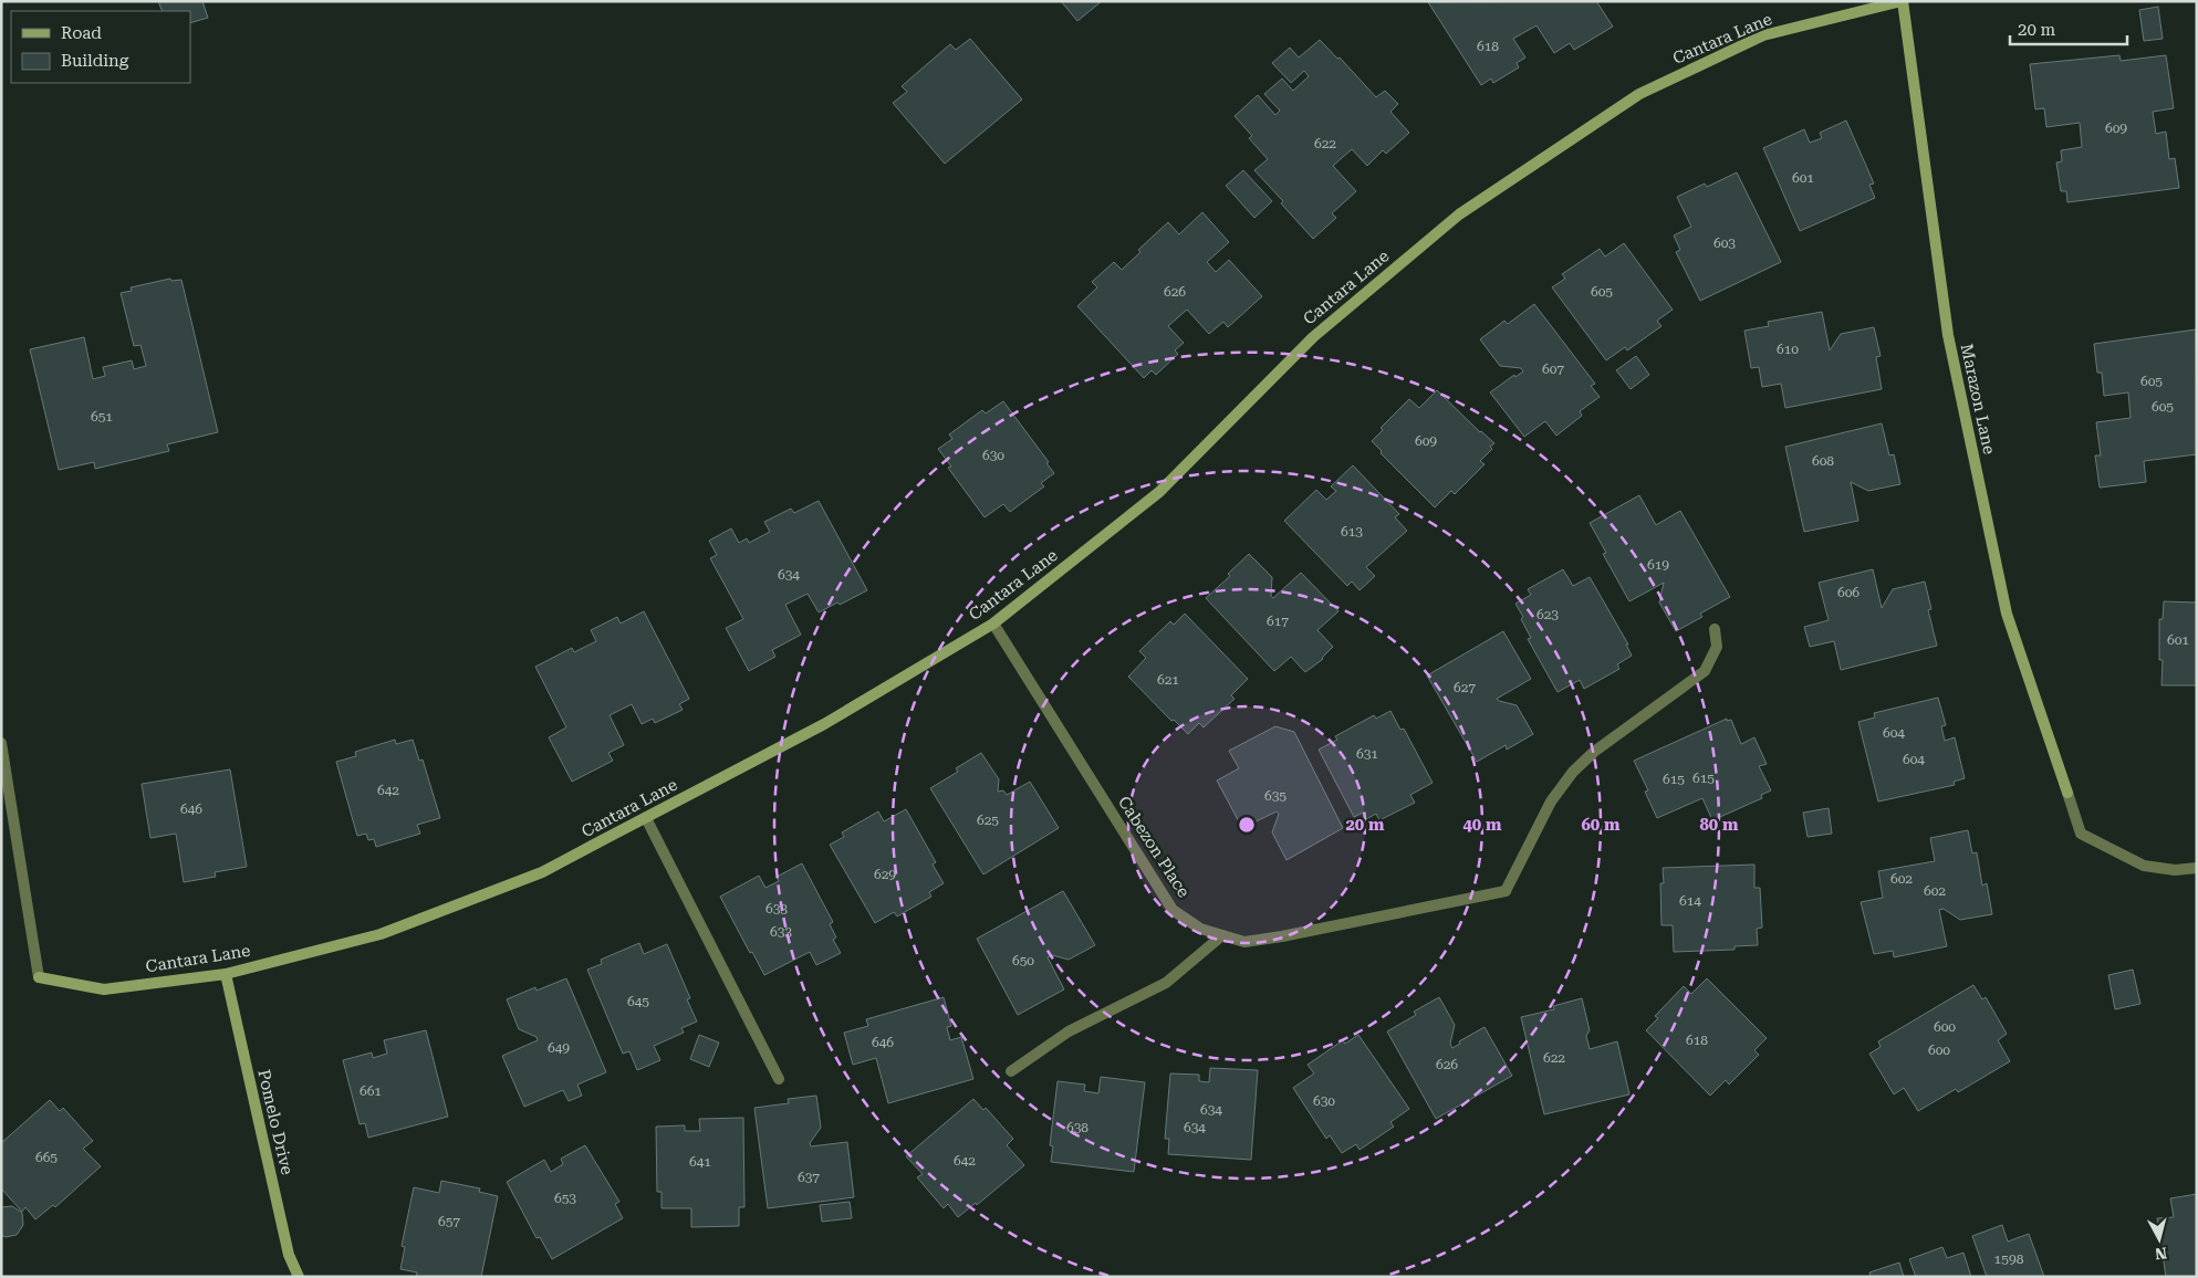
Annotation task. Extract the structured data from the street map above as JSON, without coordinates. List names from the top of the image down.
{
  "streets": {
    "street": [
      "Cantara Lane",
      "Marazon Lane",
      "Cabezon Place",
      "Pomelo Drive"
    ]
  },
  "crossings": [
    ["Cantara Lane", "Marazon Lane"],
    ["Cantara Lane", "Cabezon Place"],
    ["Cantara Lane", "Pomelo Drive"]
  ],
  "house_numbers": [
    "618",
    "609",
    "622",
    "601",
    "603",
    "626",
    "605",
    "610",
    "607",
    "605",
    "605",
    "651",
    "609",
    "630",
    "608",
    "613",
    "619",
    "634",
    "606",
    "623",
    "617",
    "601",
    "621",
    "627",
    "604",
    "631",
    "604",
    "615",
    "615",
    "642",
    "635",
    "646",
    "625",
    "629",
    "602",
    "602",
    "614",
    "633",
    "633",
    "650",
    "645",
    "600",
    "618",
    "646",
    "649",
    "600",
    "622",
    "626",
    "661",
    "630",
    "634",
    "638",
    "634",
    "665",
    "642",
    "641",
    "637",
    "653",
    "657",
    "1598"
  ],
  "legend": ["Road", "Building"],
  "scale_bar": "20 m",
  "north": "bottom",
  "rings": [
    "20 m",
    "40 m",
    "60 m",
    "80 m"
  ]
}
